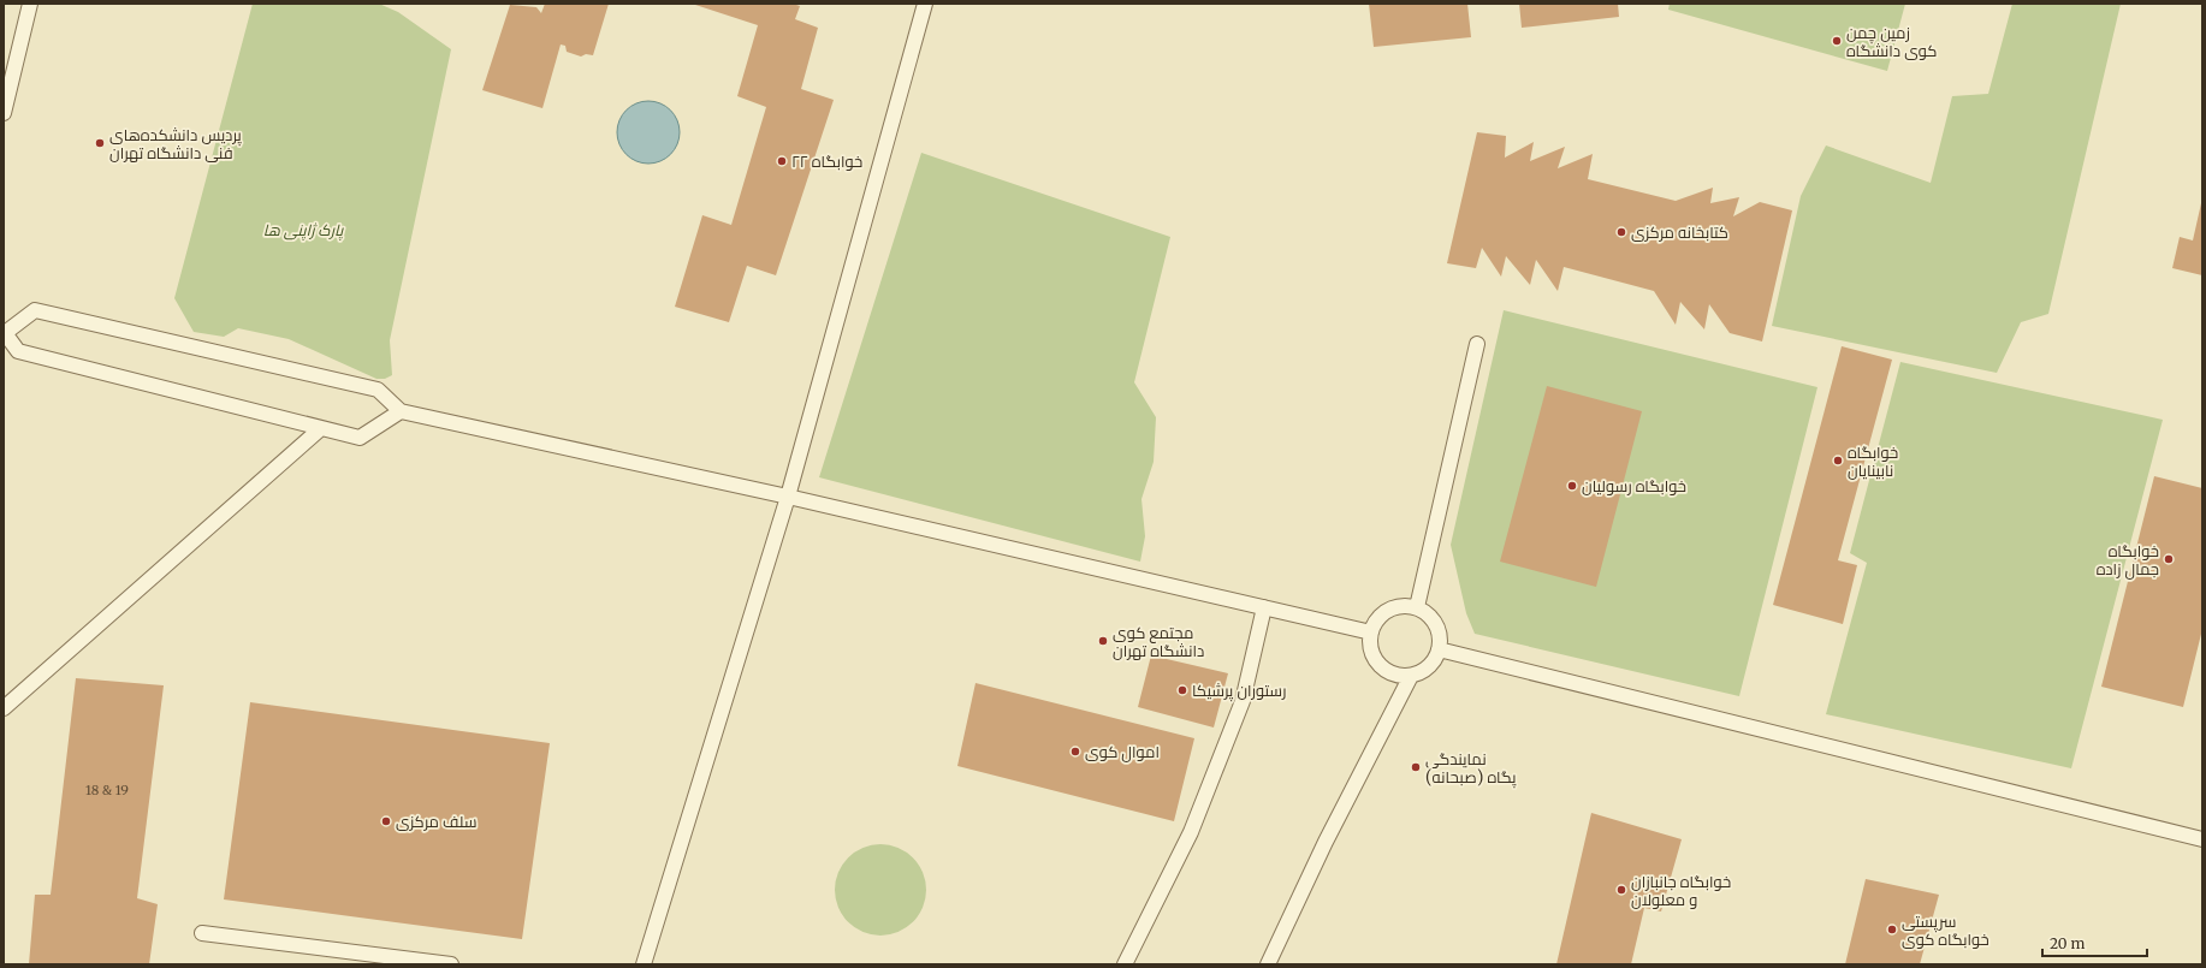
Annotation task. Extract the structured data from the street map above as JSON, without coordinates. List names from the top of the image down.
{
  "parks": ["پارک ژاپنی ها"],
  "places": [
    "زمین چمن کوی دانشگاه",
    "پردیس دانشکده‌های فنی دانشگاه تهران",
    "خوابگاه ۲۲",
    "کتابخانه مرکزی",
    "خوابگاه نابینایان",
    "خوابگاه رسولیان",
    "خوابگاه جمال زاده",
    "مجتمع کوی دانشگاه تهران",
    "رستوران پرشیکا",
    "اموال کوی",
    "نمایندگی پگاه (صبحانه)",
    "سلف مرکزی",
    "خوابگاه جانبازان و معلولان",
    "سرپستی خوابگاه کوی"
  ],
  "house_numbers": ["18 & 19"],
  "scale_bar": "20 m"
}
